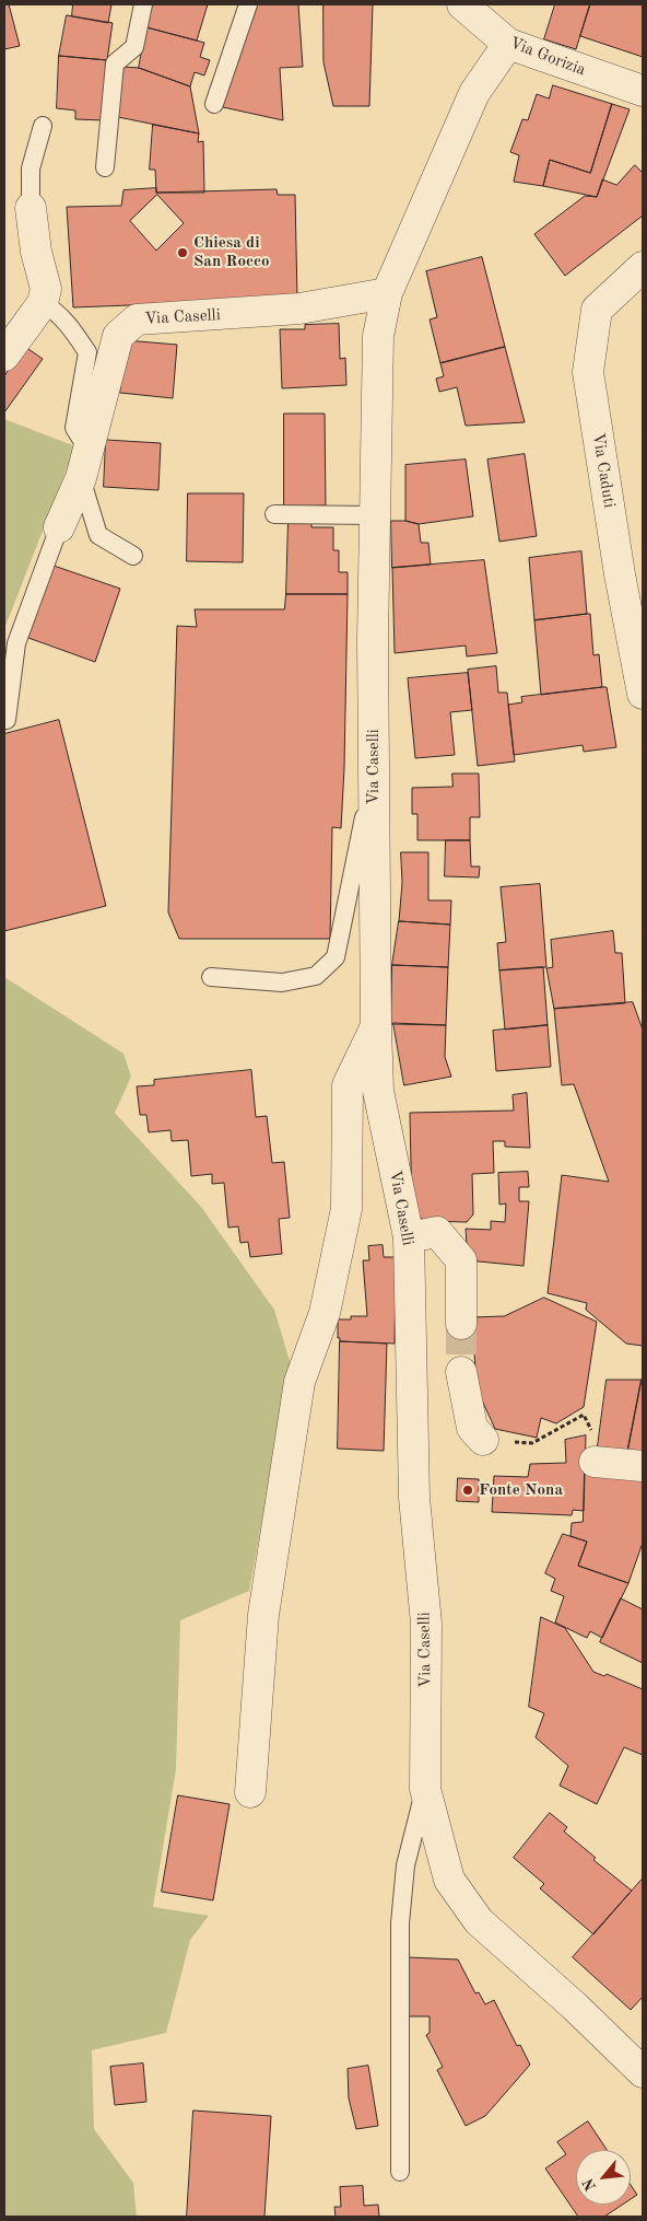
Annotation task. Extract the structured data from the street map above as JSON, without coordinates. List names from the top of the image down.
{
  "streets": {
    "street": ["Via Gorizia", "Via Caselli", "Via Caduti"]
  },
  "crossings": [
    ["Via Gorizia", "Via Caselli"]
  ],
  "places": ["Chiesa di San Rocco", "Fonte Nona"],
  "north": "bottom left"
}
